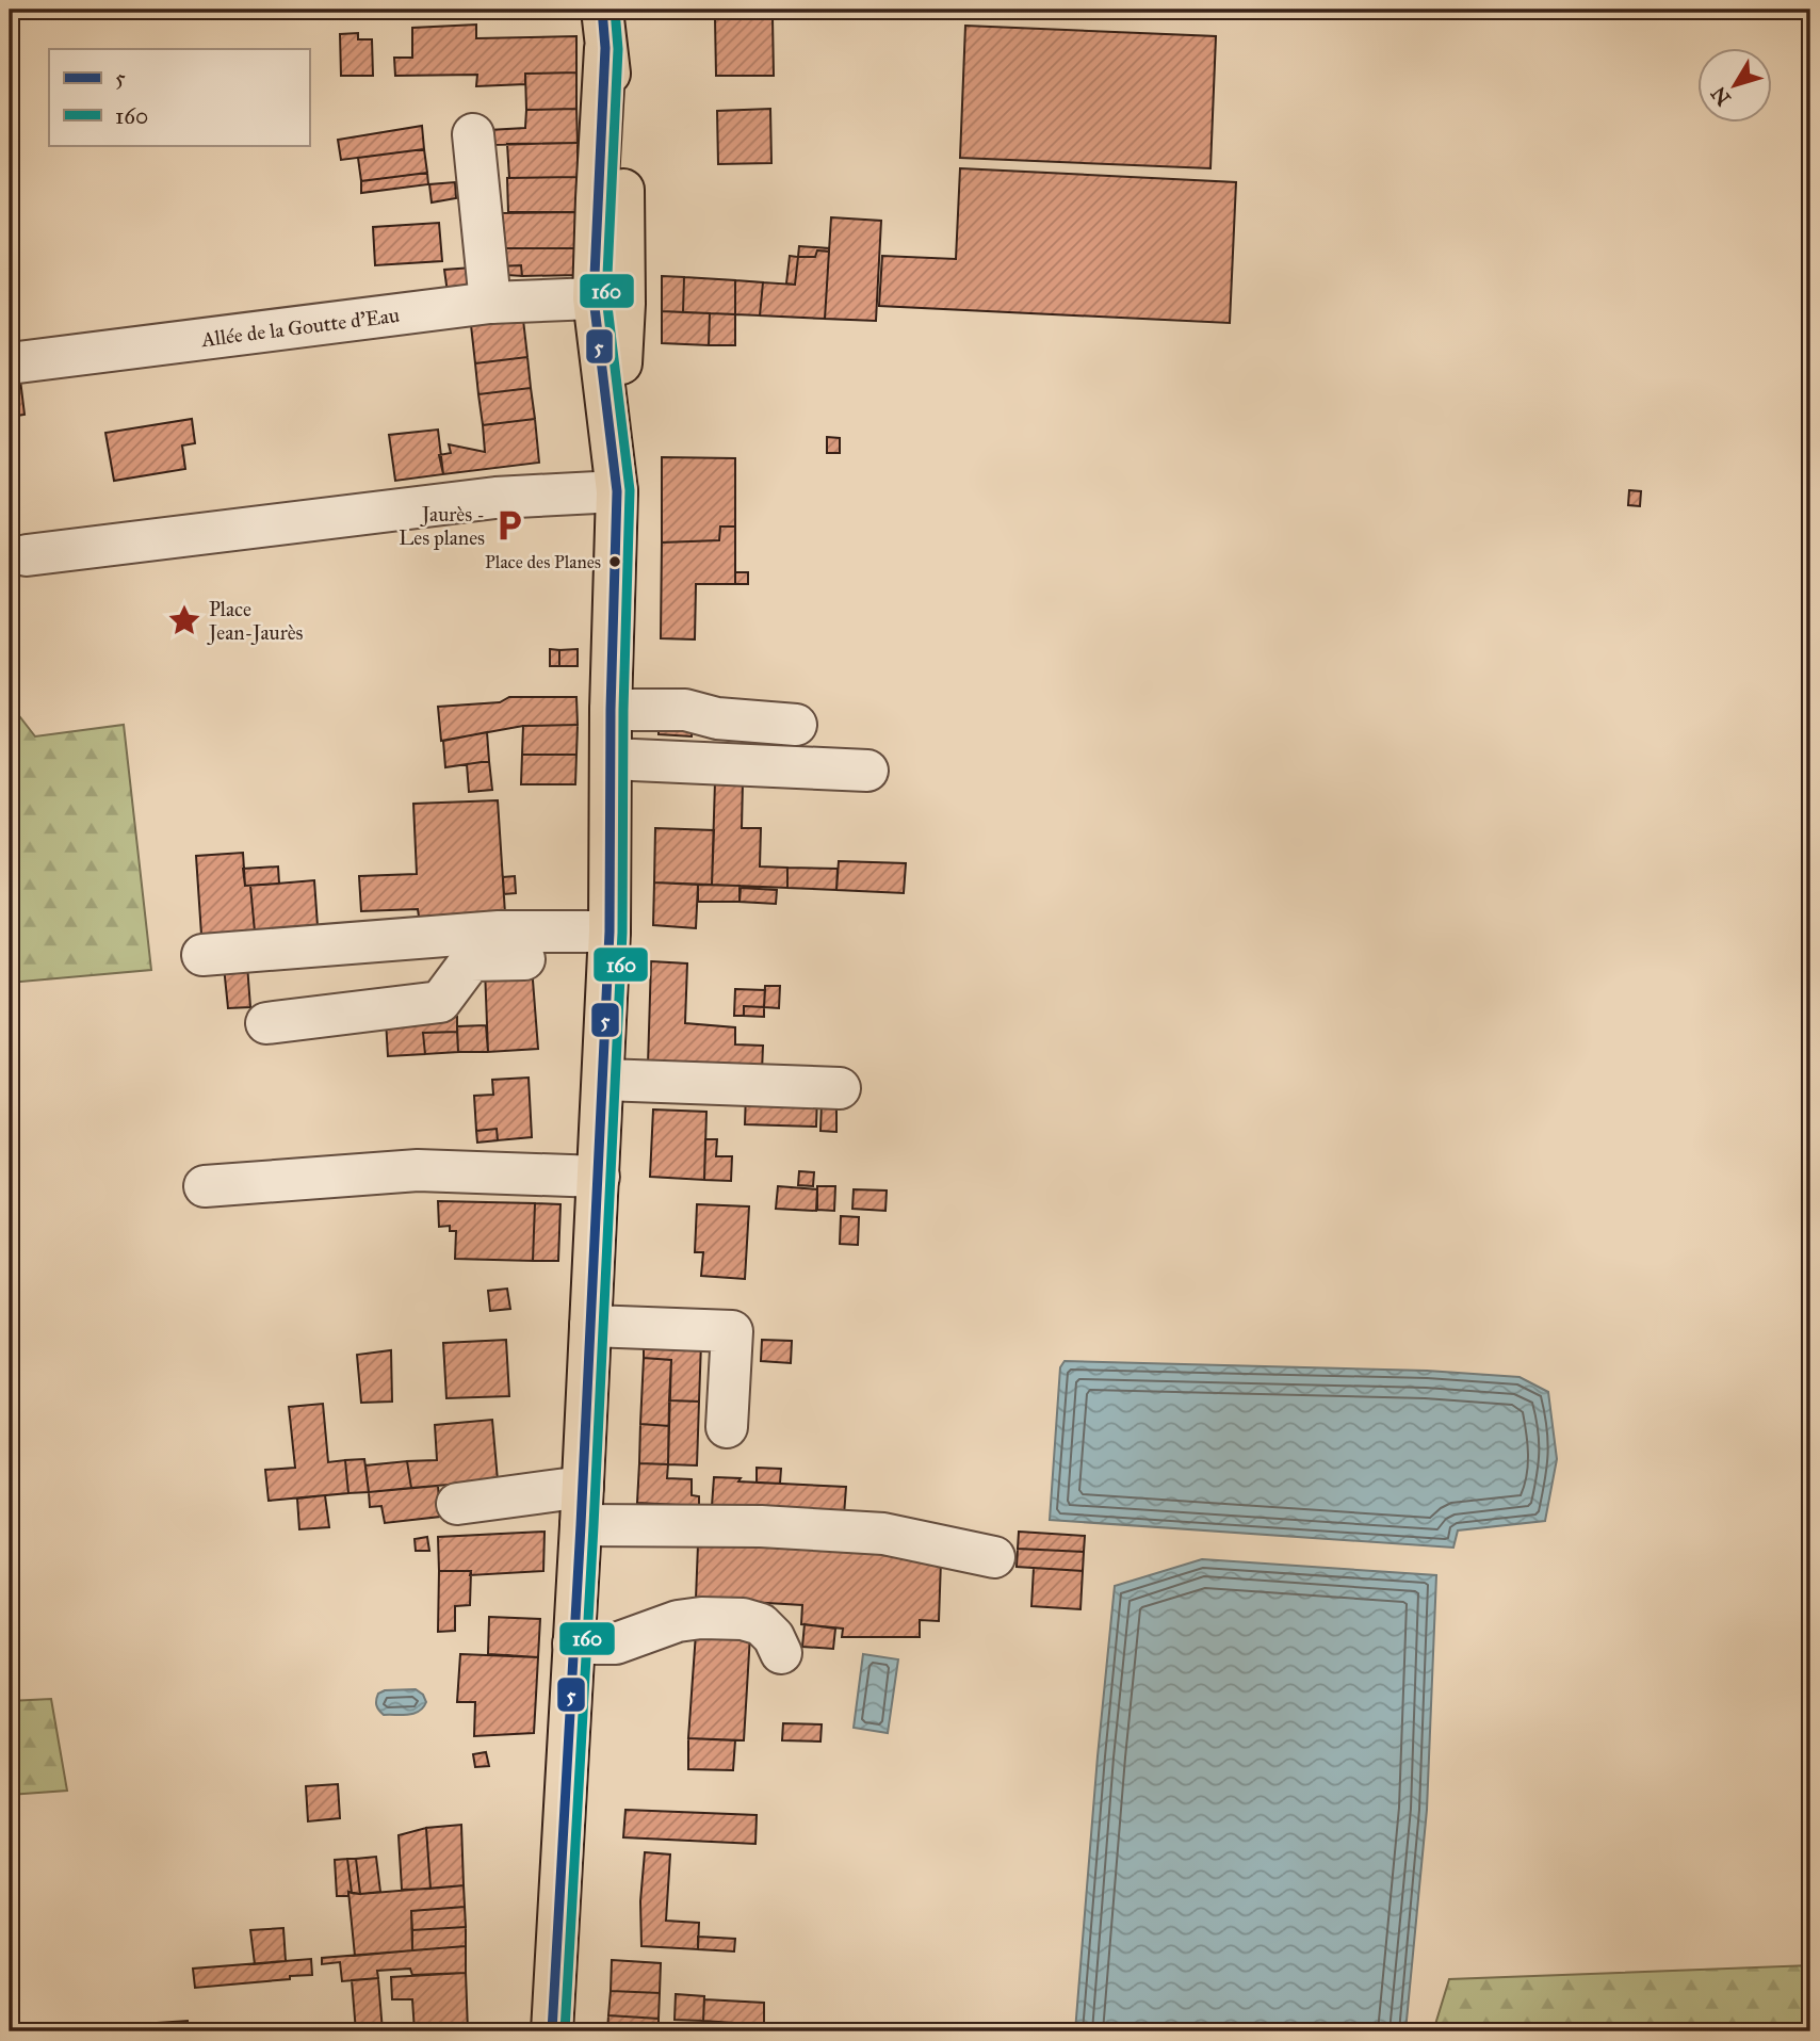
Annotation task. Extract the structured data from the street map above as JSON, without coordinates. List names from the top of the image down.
{
  "streets": {
    "street": ["Allée de la Goutte d'Eau"]
  },
  "places": {
    "parking": ["Jaurès - Les planes"],
    "other": ["Place des Planes"],
    "place": ["Place Jean-Jaurès"]
  },
  "lines": ["transit line 5", "transit line 160"],
  "legend": ["5", "160"],
  "north": "bottom left"
}
